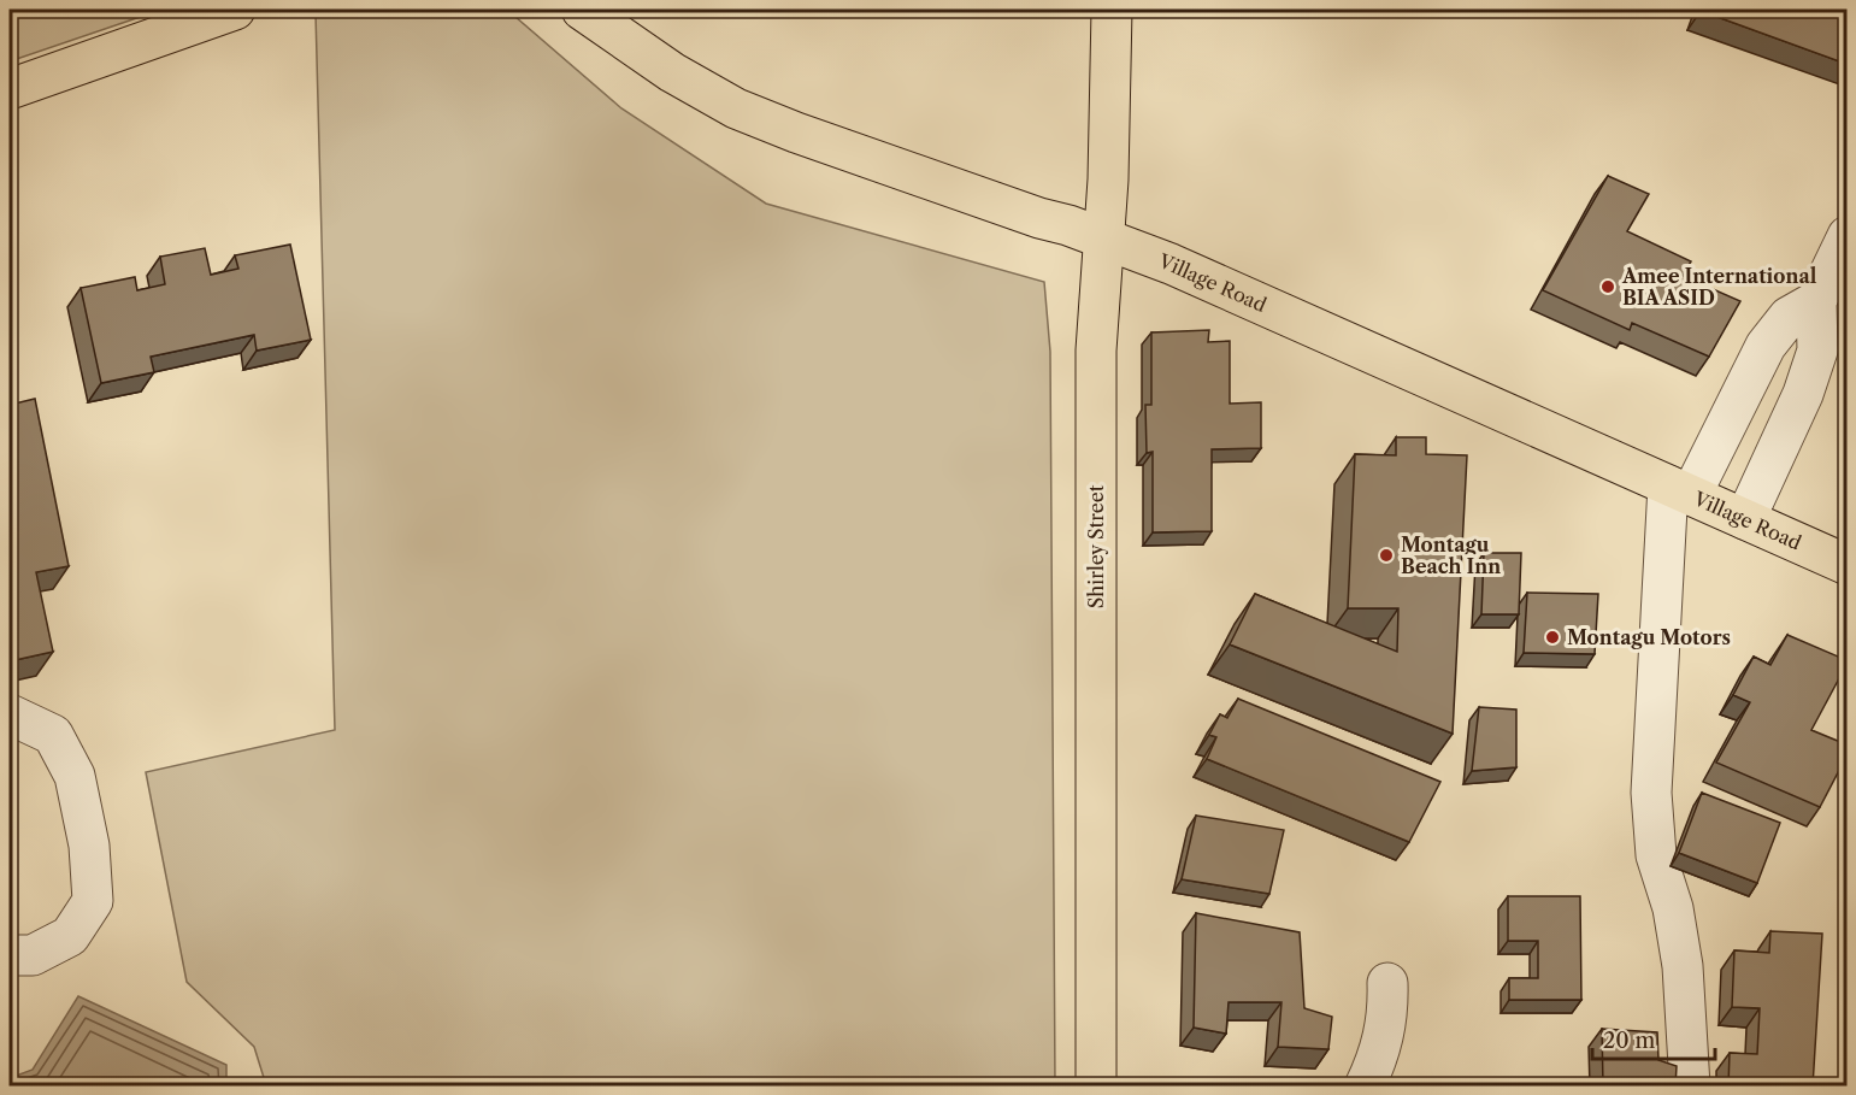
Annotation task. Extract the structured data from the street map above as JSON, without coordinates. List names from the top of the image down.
{
  "streets": {
    "main road": ["Village Road", "Shirley Street"]
  },
  "crossings": [
    ["Village Road", "Shirley Street"]
  ],
  "places": ["Amee International BIA ASID", "Montagu Beach Inn", "Montagu Motors"],
  "scale_bar": "20 m"
}
